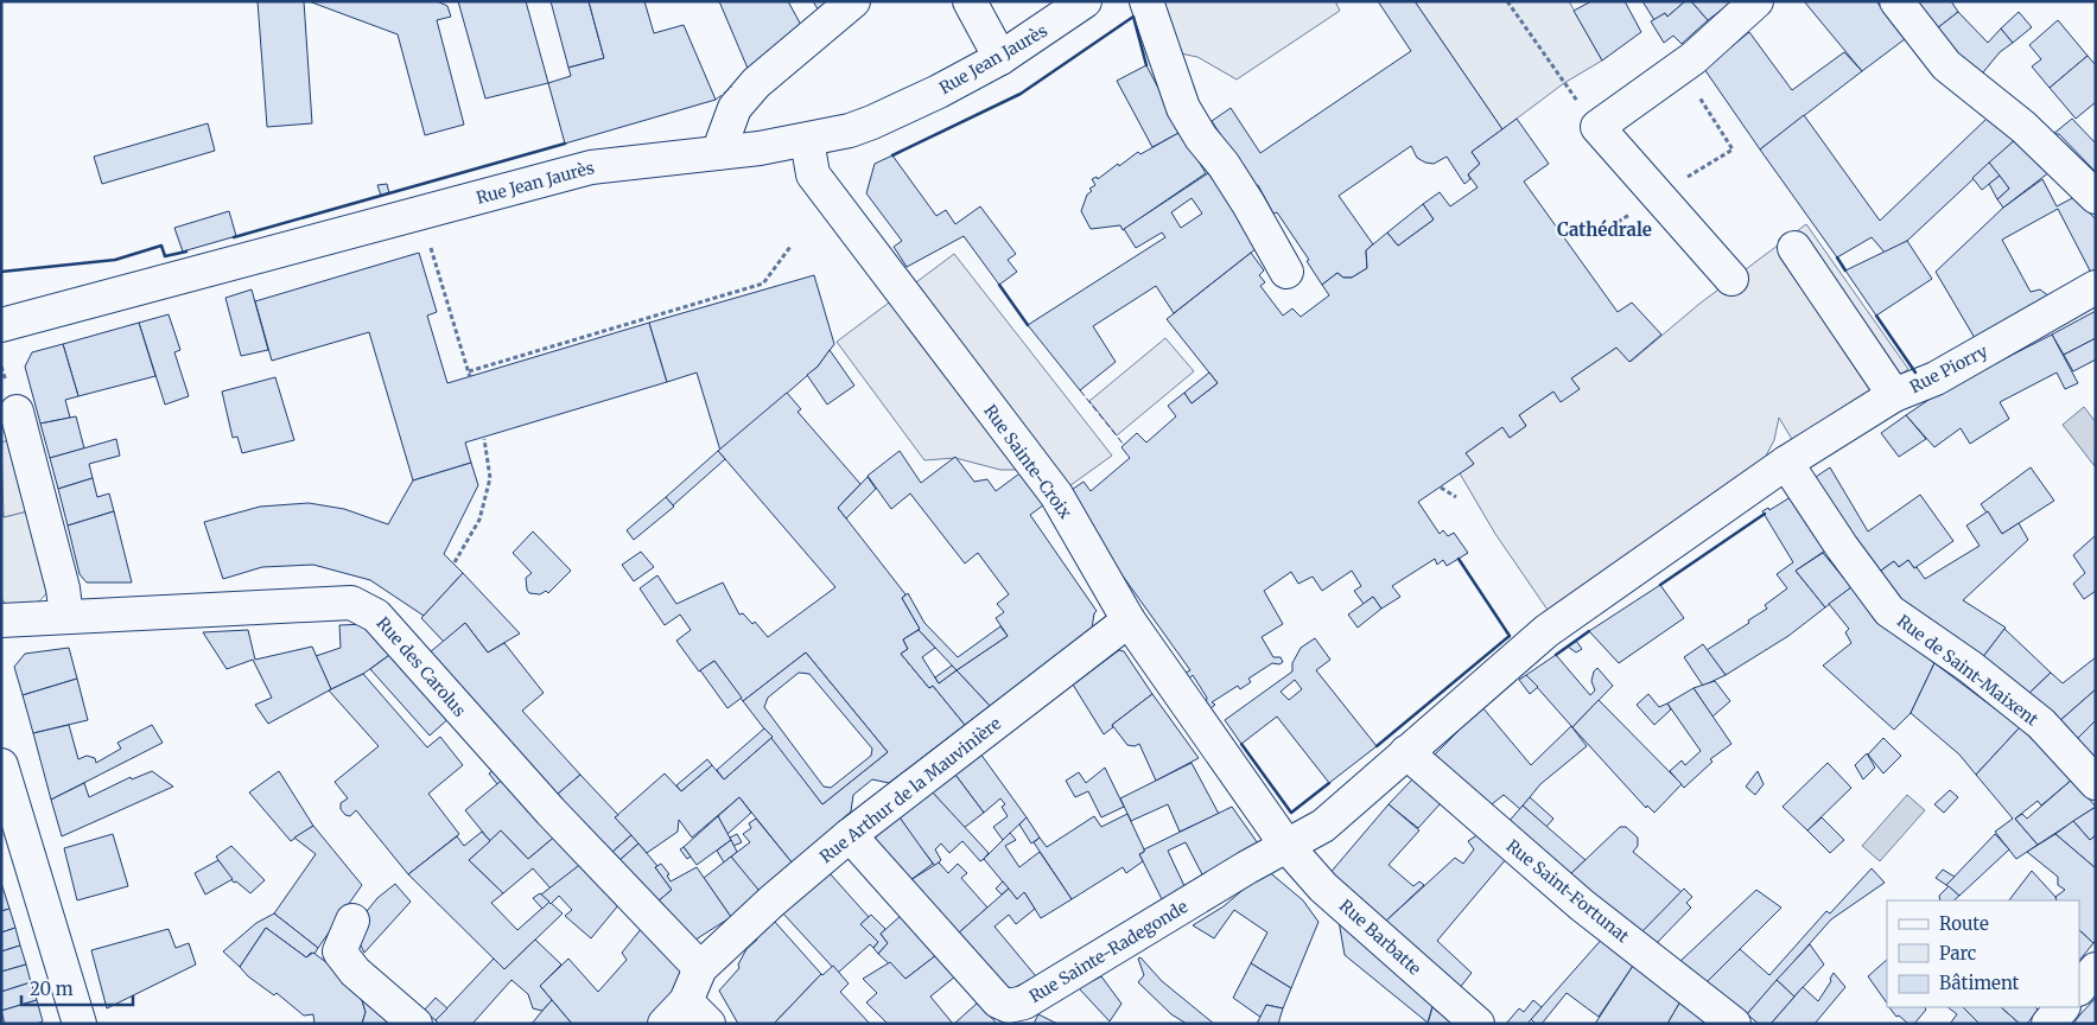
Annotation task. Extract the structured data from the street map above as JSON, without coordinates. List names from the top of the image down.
{
  "streets": {
    "street": [
      "Rue Jean Jaurès",
      "Rue Piorry",
      "Rue Sainte-Croix",
      "Rue des Carolus",
      "Rue de Saint-Maixent",
      "Rue Arthur de la Mauvinière",
      "Rue Saint-Fortunat",
      "Rue Barbatte",
      "Rue Sainte-Radegonde"
    ]
  },
  "crossings": [
    ["Rue Jean Jaurès", "Rue Sainte-Croix"],
    ["Rue Piorry", "Rue Sainte-Radegonde"],
    ["Rue Sainte-Croix", "Rue Arthur de la Mauvinière"],
    ["Rue Sainte-Croix", "Rue Barbatte"],
    ["Rue Sainte-Croix", "Rue Sainte-Radegonde"],
    ["Rue des Carolus", "Rue Arthur de la Mauvinière"],
    ["Rue de Saint-Maixent", "Rue Sainte-Radegonde"],
    ["Rue Arthur de la Mauvinière", "Rue Sainte-Radegonde"],
    ["Rue Saint-Fortunat", "Rue Sainte-Radegonde"],
    ["Rue Barbatte", "Rue Sainte-Radegonde"]
  ],
  "districts": ["Cathédrale"],
  "legend": ["Route", "Parc", "Bâtiment"],
  "scale_bar": "20 m"
}
